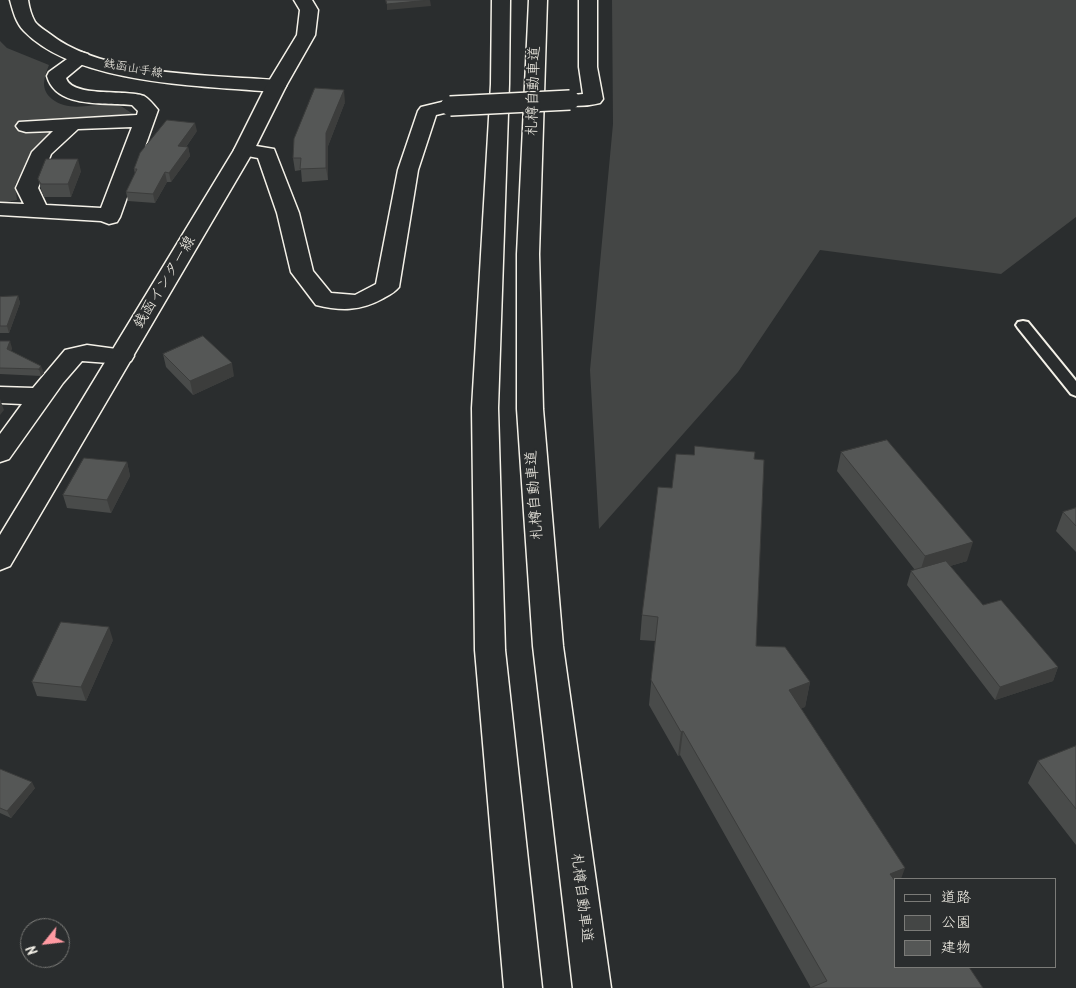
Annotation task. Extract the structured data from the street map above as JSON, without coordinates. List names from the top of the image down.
{
  "streets": {
    "main road": ["銭函山手線", "札樽自動車道", "銭函インター線"]
  },
  "crossings": [
    ["銭函山手線", "銭函インター線"]
  ],
  "legend": ["道路", "公園", "建物"],
  "north": "bottom left"
}
